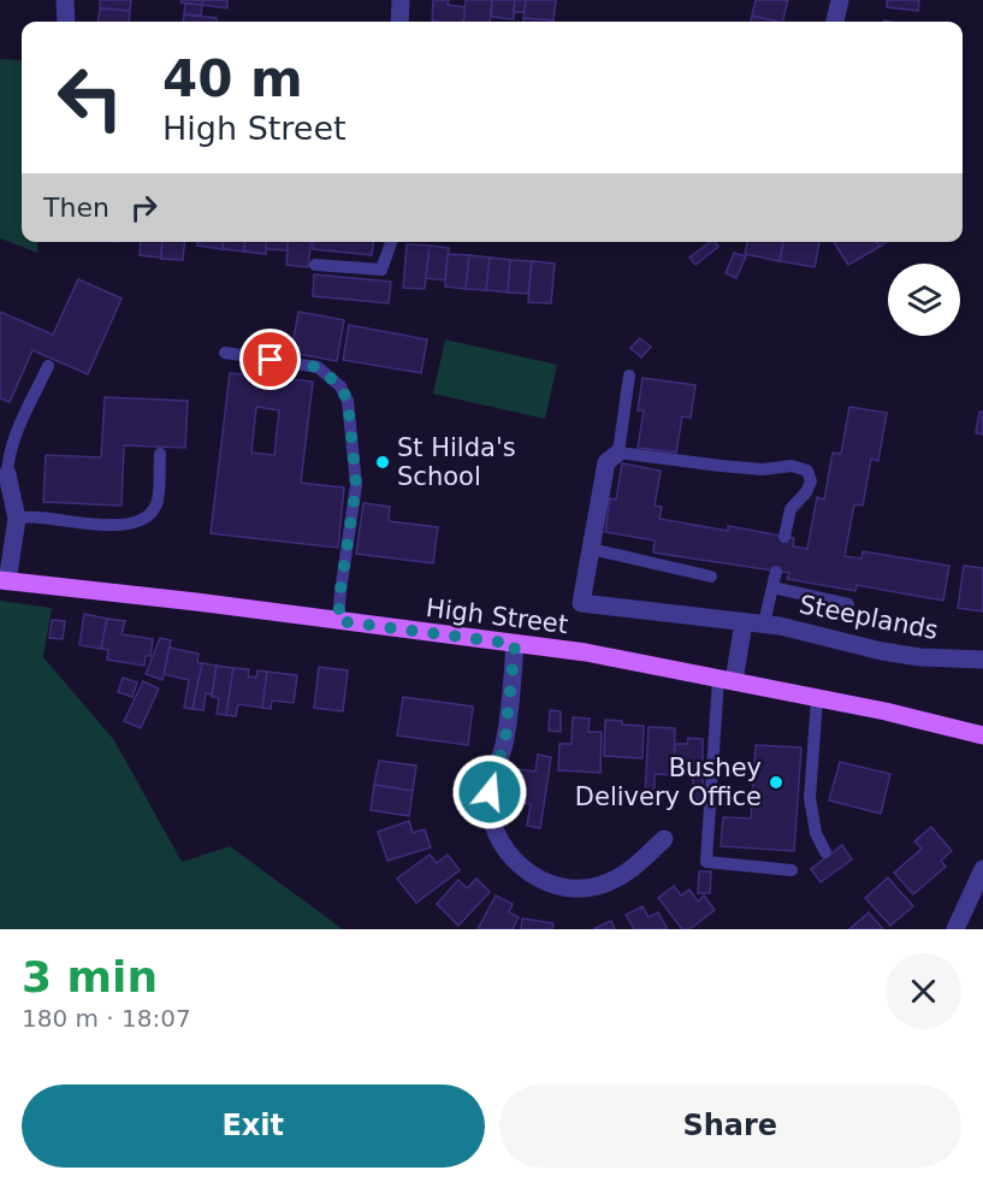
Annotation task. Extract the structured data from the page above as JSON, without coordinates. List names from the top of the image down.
{
  "streets": {
    "main road": ["High Street"],
    "street": ["Steeplands"]
  },
  "places": ["St Hilda's School", "Bushey Delivery Office"],
  "page": {
    "turn": ["40 m", "High Street"],
    "then": "Then",
    "heading": ["3 min", "180 m · 18:07"],
    "buttons": ["Exit", "Share"]
  }
}
